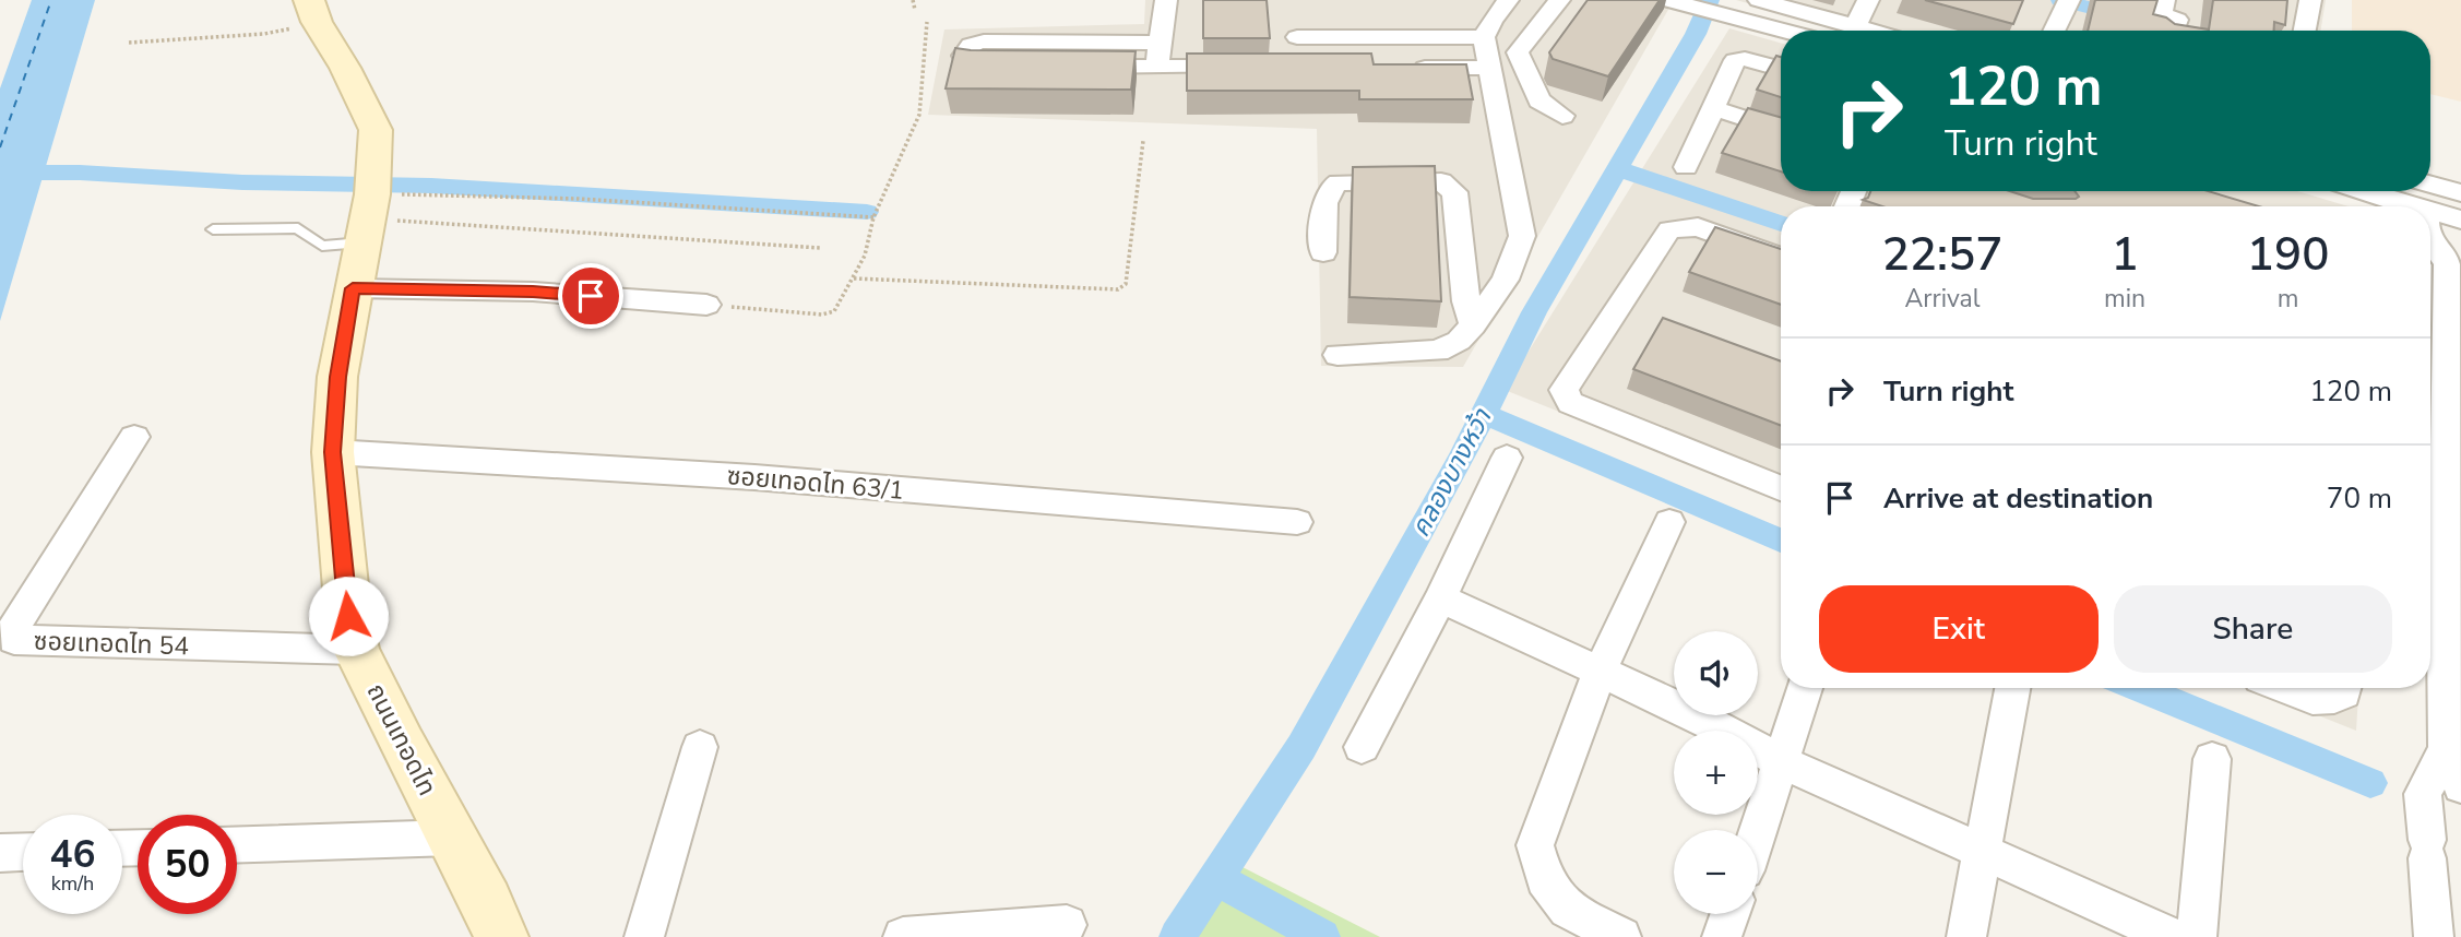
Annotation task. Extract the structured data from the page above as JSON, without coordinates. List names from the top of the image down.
{
  "streets": {
    "main road": ["ถนนเทอดไท"],
    "street": ["ซอยเทอดไท 63/1", "ซอยเทอดไท 54"]
  },
  "crossings": [
    ["ซอยเทอดไท 63/1", "ถนนเทอดไท"],
    ["ซอยเทอดไท 54", "ถนนเทอดไท"]
  ],
  "water": ["คลองบางหว้า"],
  "page": {
    "turn": ["120 m", "Turn right"],
    "eta": [
      "22:57",
      "Arrival",
      "1",
      "min",
      "190",
      "m"
    ],
    "list": [
      {
        "name": "Turn right",
        "value": "120 m"
      },
      {
        "name": "Arrive at destination",
        "value": "70 m"
      }
    ],
    "buttons": ["Exit", "Share"],
    "map_buttons": ["+", "−"],
    "speed": "46 km/h",
    "limit": "50"
  }
}
